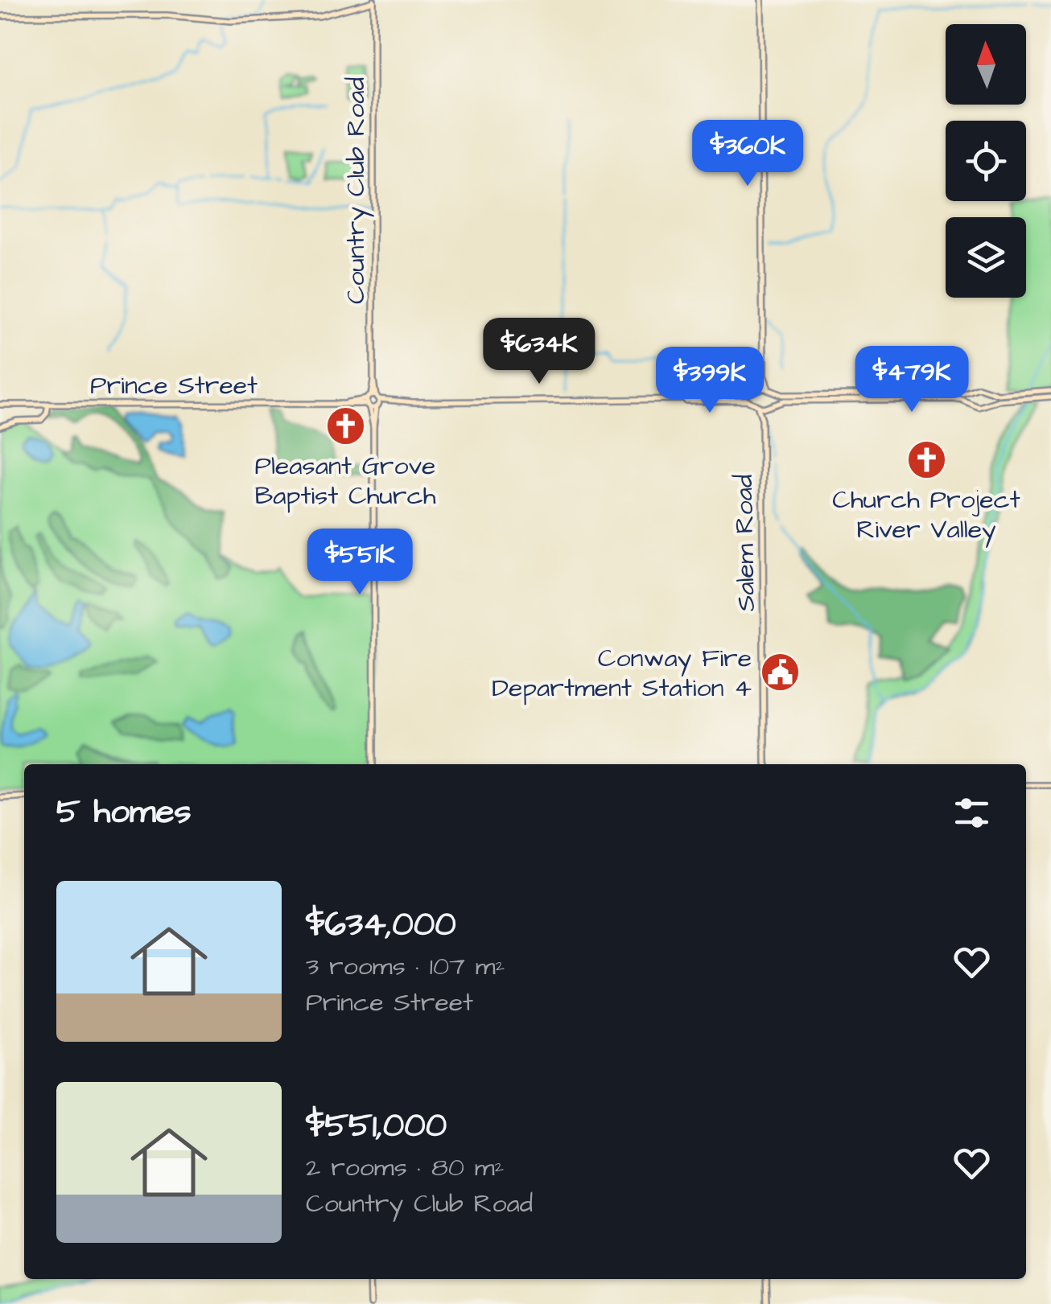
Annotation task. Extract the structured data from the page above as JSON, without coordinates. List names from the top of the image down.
{
  "streets": {
    "main road": ["Country Club Road", "Prince Street", "Salem Road"]
  },
  "crossings": [
    ["Country Club Road", "Prince Street"],
    ["Prince Street", "Salem Road"]
  ],
  "places": {
    "church": ["Pleasant Grove Baptist Church", "Church Project River Valley"],
    "public building": ["Conway Fire Department Station 4"]
  },
  "north": "top",
  "page": {
    "price": [
      "$360K",
      "$634K",
      "$479K",
      "$399K",
      "$551K"
    ],
    "heading": "5 homes",
    "list": [
      {
        "name": "$634,000",
        "note": "3 rooms · 107 m² · Prince Street"
      },
      {
        "name": "$551,000",
        "note": "2 rooms · 80 m² · Country Club Road"
      }
    ]
  }
}
